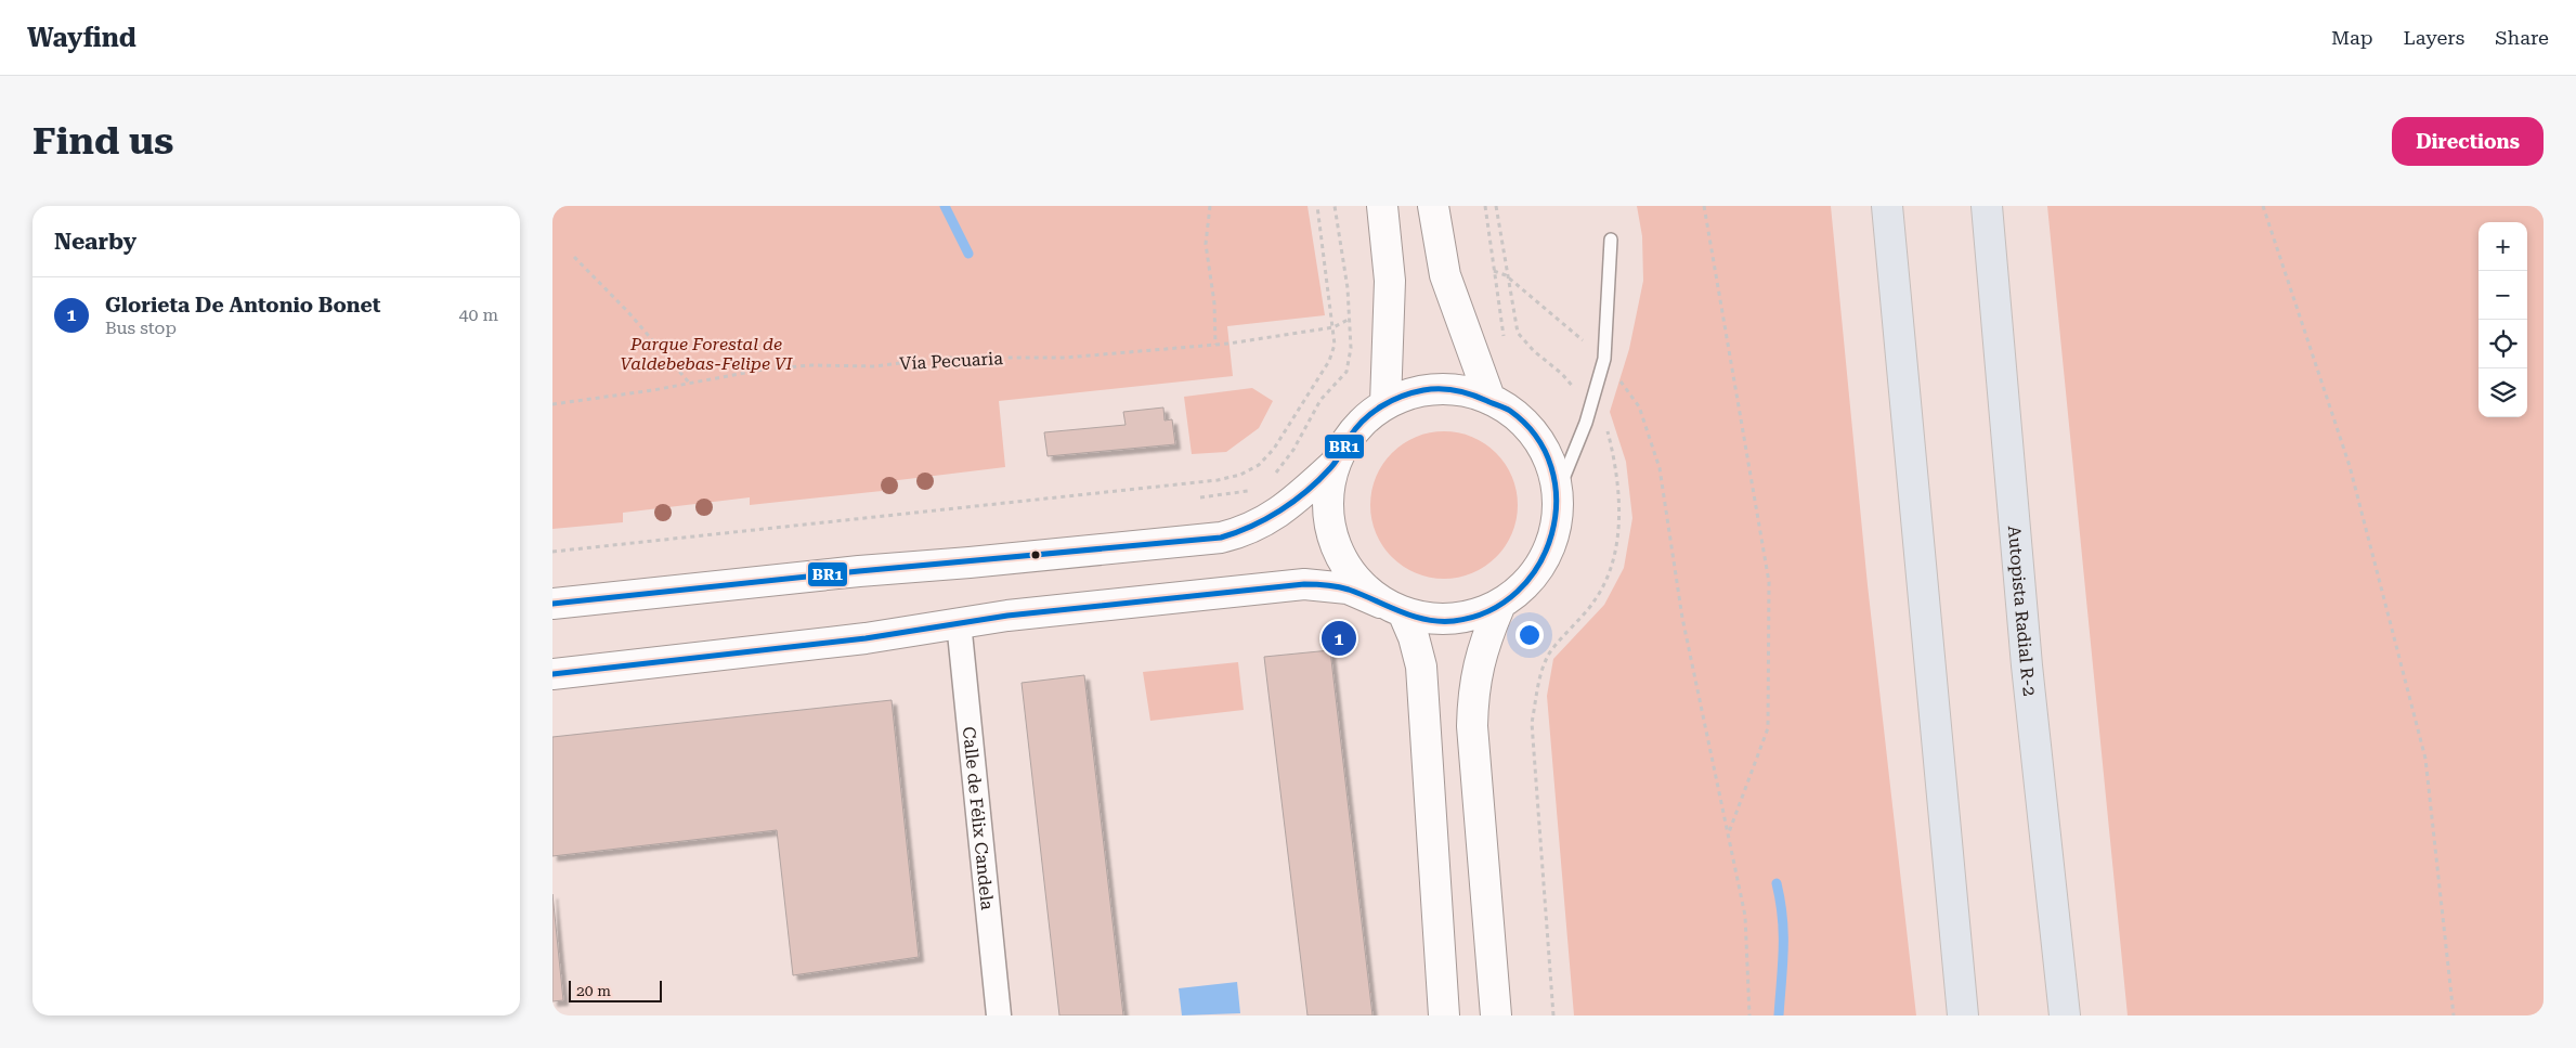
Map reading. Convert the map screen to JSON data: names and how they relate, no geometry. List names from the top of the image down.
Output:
{
  "streets": {
    "highway": ["Autopista Radial R-2"],
    "street": ["Calle de Félix Candela"],
    "path": ["Vía Pecuaria"]
  },
  "parks": ["Parque Forestal de Valdebebas-Felipe VI"],
  "lines": ["transit line BR1"],
  "scale_bar": "20 m",
  "page": {
    "header": "Wayfind",
    "nav": ["Map", "Layers", "Share"],
    "buttons": "Directions",
    "title": "Find us",
    "heading": "Nearby",
    "map_buttons": ["+", "−"],
    "list": [
      {
        "mark": "1",
        "name": "Glorieta De Antonio Bonet",
        "note": "Bus stop",
        "value": "40 m"
      }
    ],
    "pins": "1",
    "scale": "20 m"
  }
}
